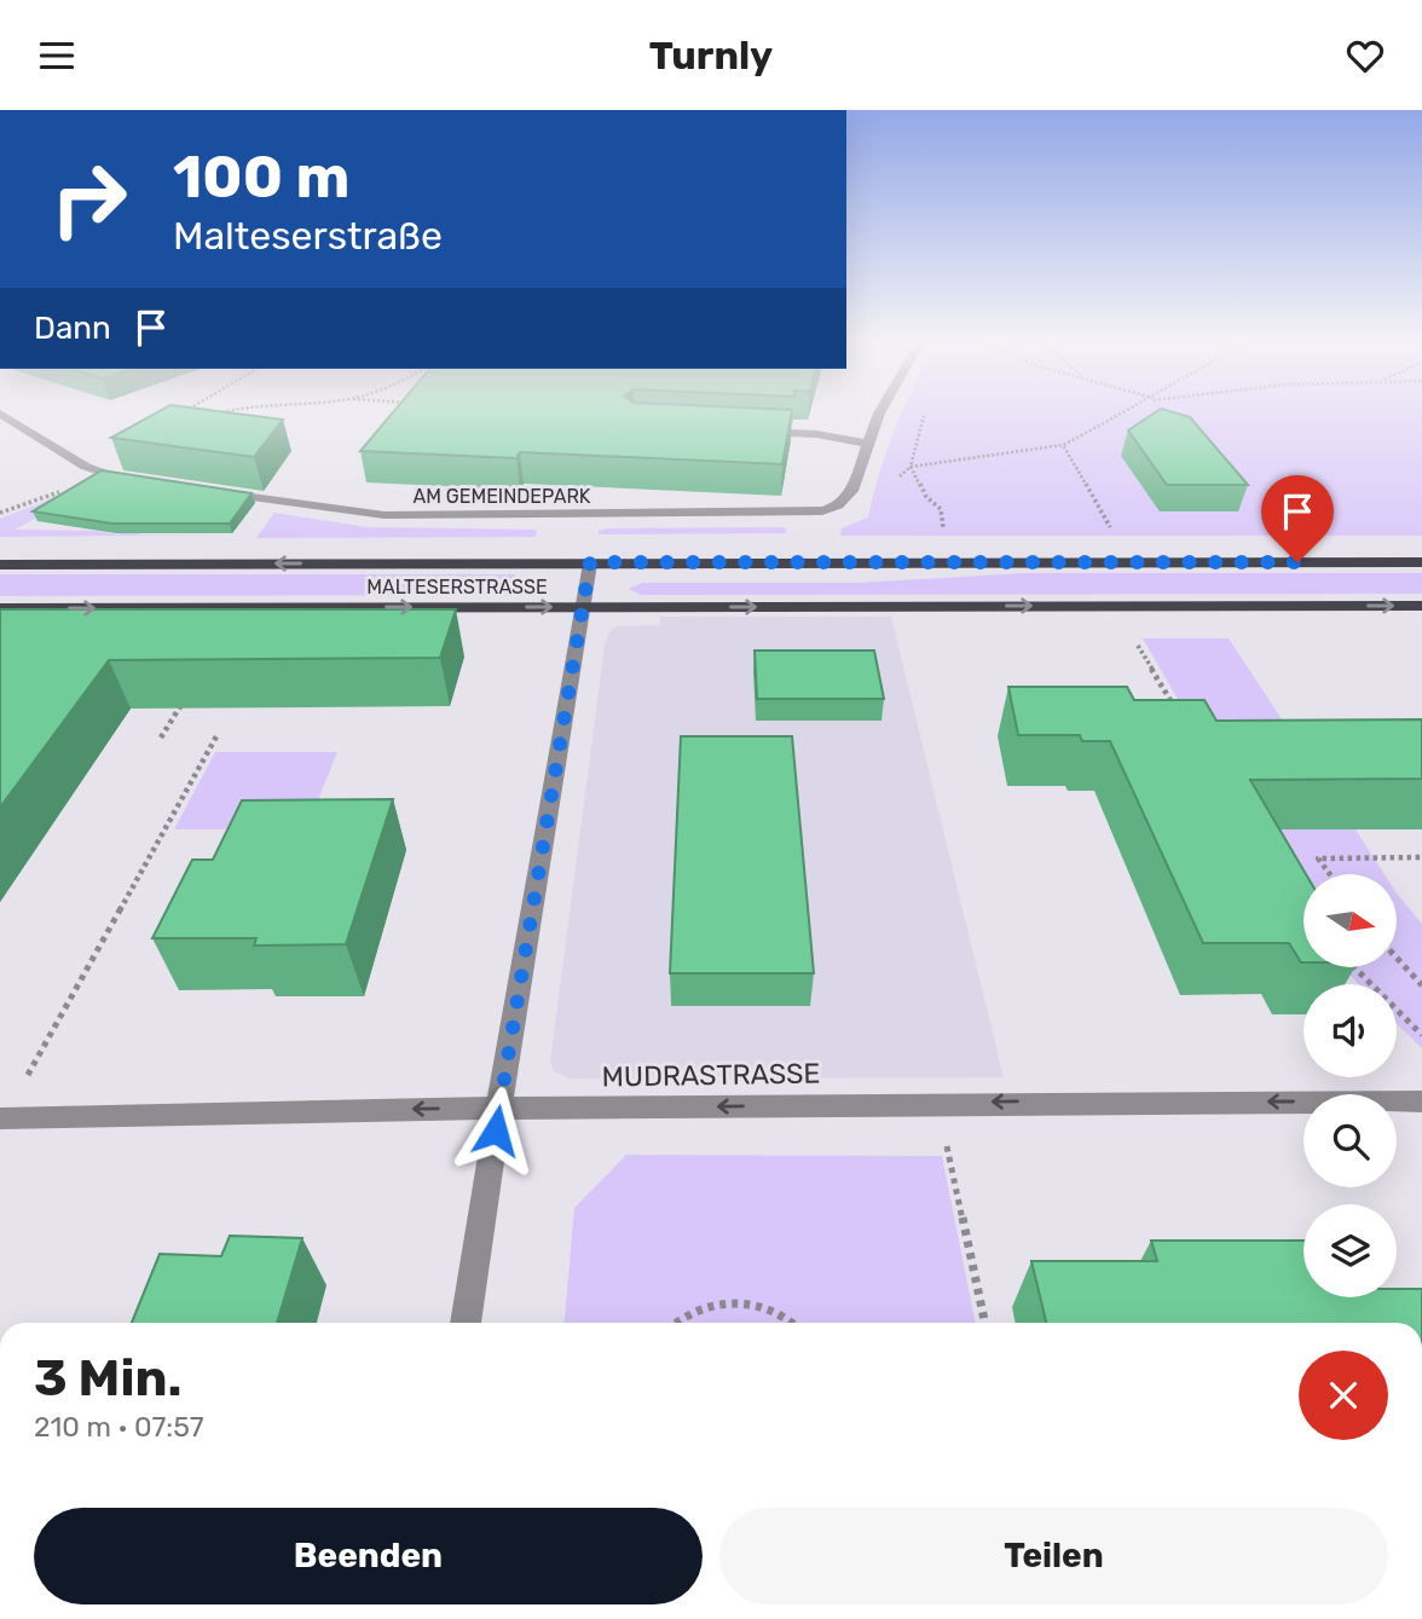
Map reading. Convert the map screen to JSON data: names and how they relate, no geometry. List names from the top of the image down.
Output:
{
  "streets": {
    "main road": ["MALTESERSTRASSE"],
    "street": ["AM GEMEINDEPARK", "MUDRASTRASSE"]
  },
  "one_way": ["MUDRASTRASSE"],
  "north": "right",
  "page": {
    "header": "Turnly",
    "turn": ["100 m", "Malteserstraße"],
    "then": "Dann",
    "heading": ["3 Min.", "210 m · 07:57"],
    "buttons": ["Beenden", "Teilen"]
  }
}
